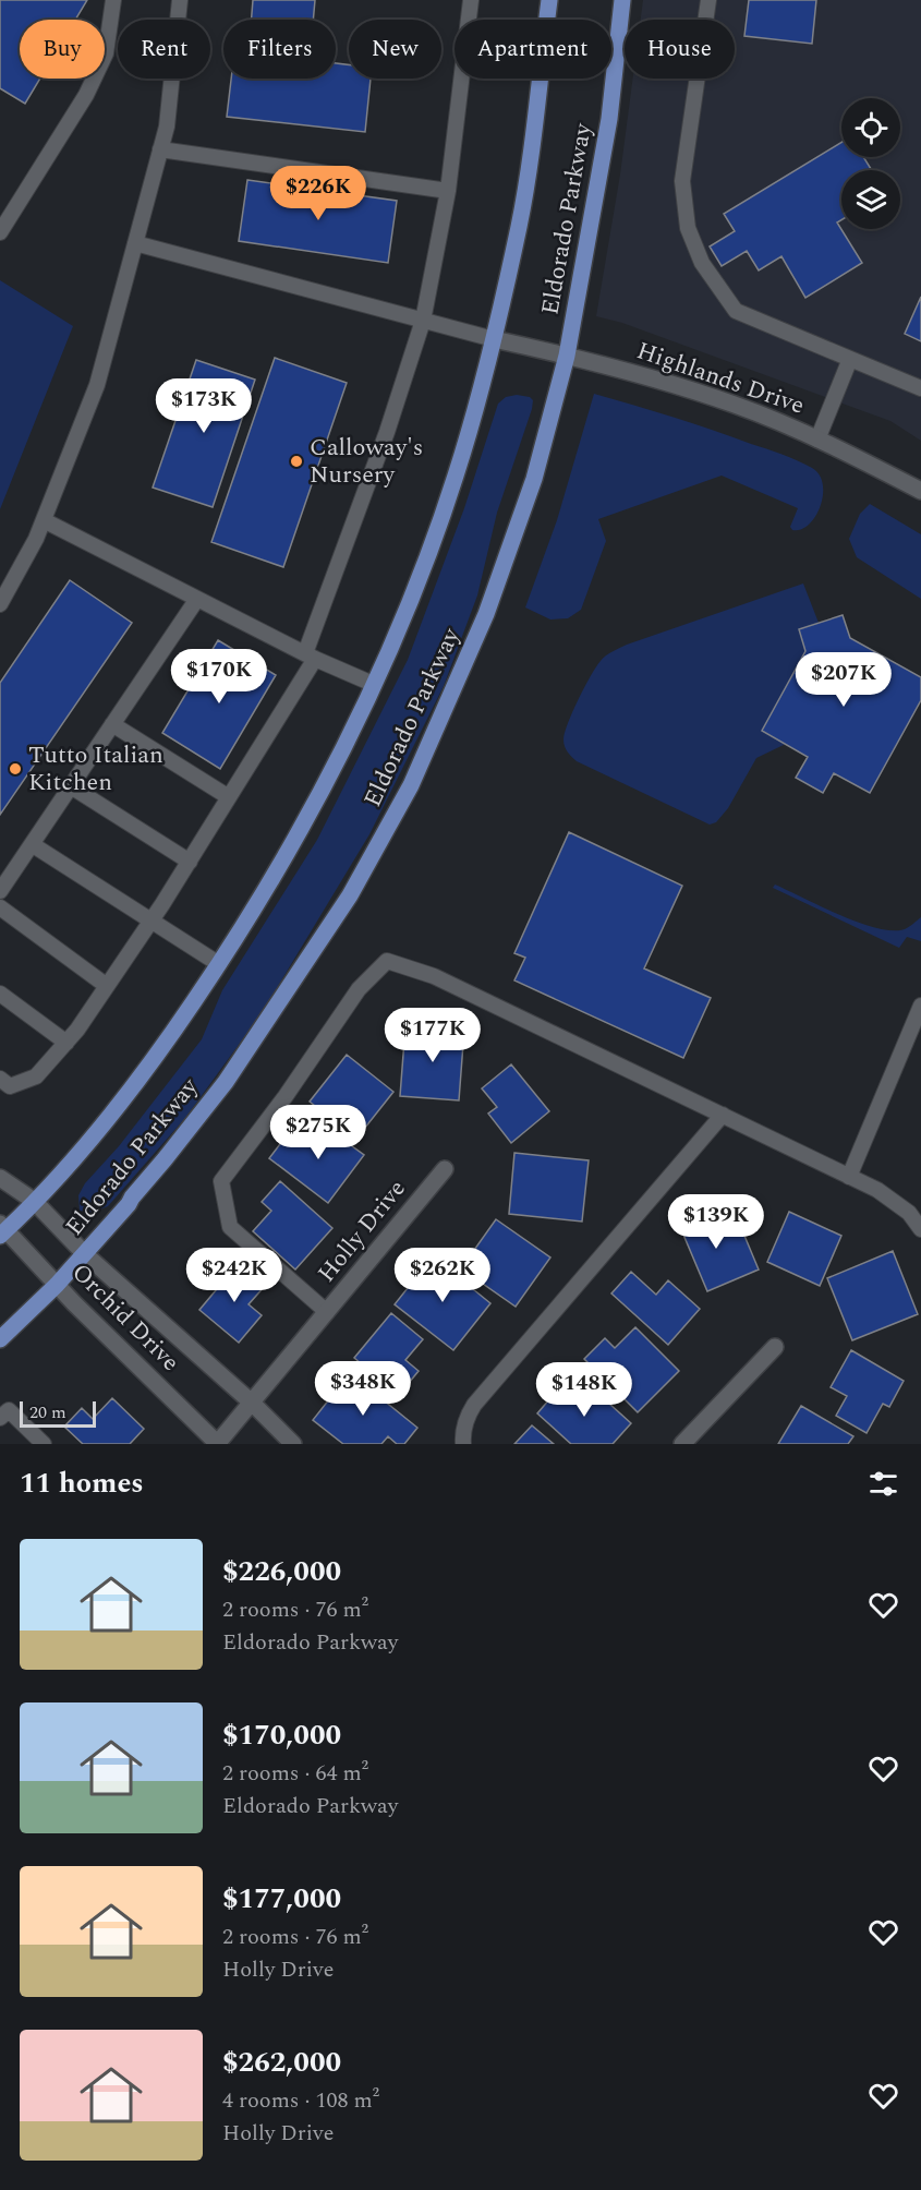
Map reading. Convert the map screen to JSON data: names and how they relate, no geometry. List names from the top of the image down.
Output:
{
  "streets": {
    "main road": ["Eldorado Parkway"],
    "street": ["Highlands Drive", "Holly Drive", "Orchid Drive"]
  },
  "crossings": [
    ["Eldorado Parkway", "Highlands Drive"],
    ["Eldorado Parkway", "Orchid Drive"],
    ["Holly Drive", "Orchid Drive"]
  ],
  "places": ["Calloway's Nursery", "Tutto Italian Kitchen"],
  "scale_bar": "20 m",
  "page": {
    "chip": [
      "Buy",
      "Rent",
      "Filters",
      "New",
      "Apartment",
      "House"
    ],
    "price": [
      "$226K",
      "$173K",
      "$170K",
      "$207K",
      "$177K",
      "$275K",
      "$139K",
      "$242K",
      "$262K",
      "$348K",
      "$148K"
    ],
    "scale": "20 m",
    "heading": "11 homes",
    "list": [
      {
        "name": "$226,000",
        "note": "2 rooms · 76 m² · Eldorado Parkway"
      },
      {
        "name": "$170,000",
        "note": "2 rooms · 64 m² · Eldorado Parkway"
      },
      {
        "name": "$177,000",
        "note": "2 rooms · 76 m² · Holly Drive"
      },
      {
        "name": "$262,000",
        "note": "4 rooms · 108 m² · Holly Drive"
      }
    ]
  }
}
